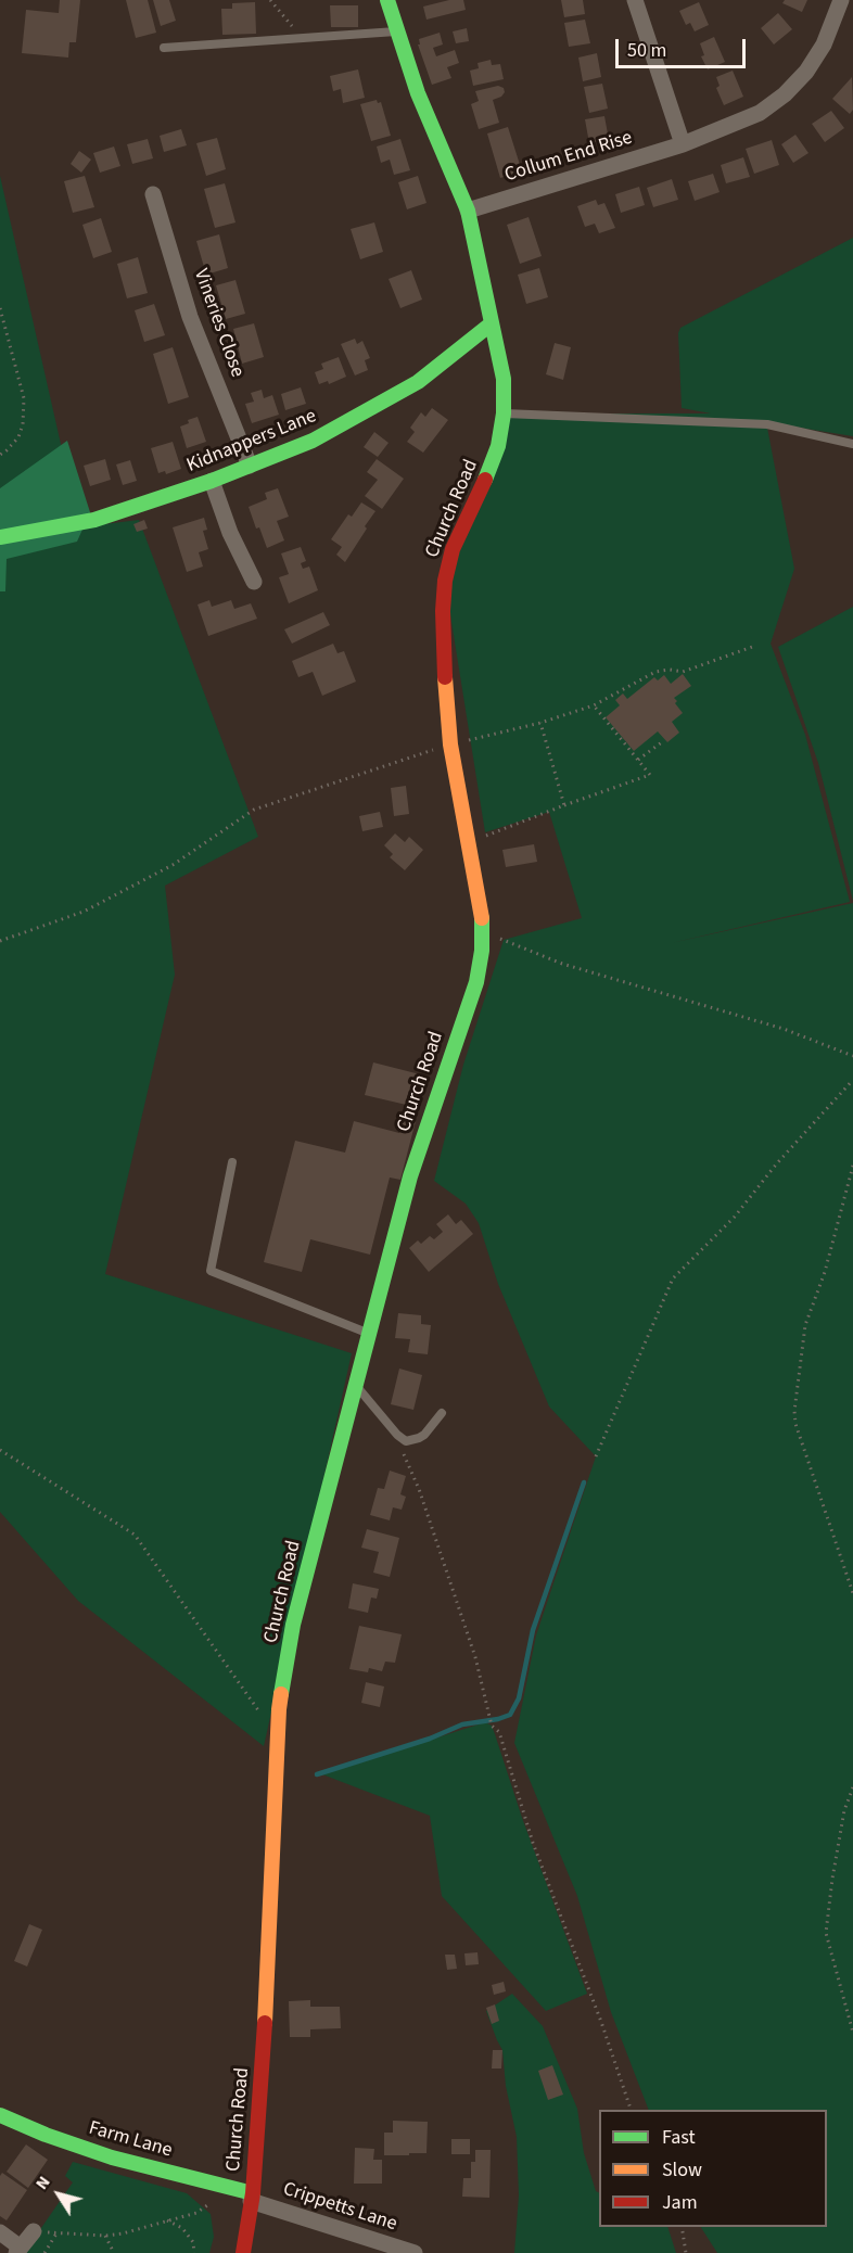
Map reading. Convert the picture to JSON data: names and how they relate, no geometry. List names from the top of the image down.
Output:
{
  "streets": {
    "street": [
      "Collum End Rise",
      "Vineries Close",
      "Kidnappers Lane",
      "Church Road",
      "Farm Lane",
      "Crippetts Lane"
    ]
  },
  "crossings": [
    ["Collum End Rise", "Church Road"],
    ["Vineries Close", "Kidnappers Lane"],
    ["Kidnappers Lane", "Church Road"],
    ["Church Road", "Farm Lane"],
    ["Church Road", "Crippetts Lane"],
    ["Farm Lane", "Crippetts Lane"]
  ],
  "legend": ["Fast", "Slow", "Jam"],
  "scale_bar": "50 m",
  "north": "top left"
}
